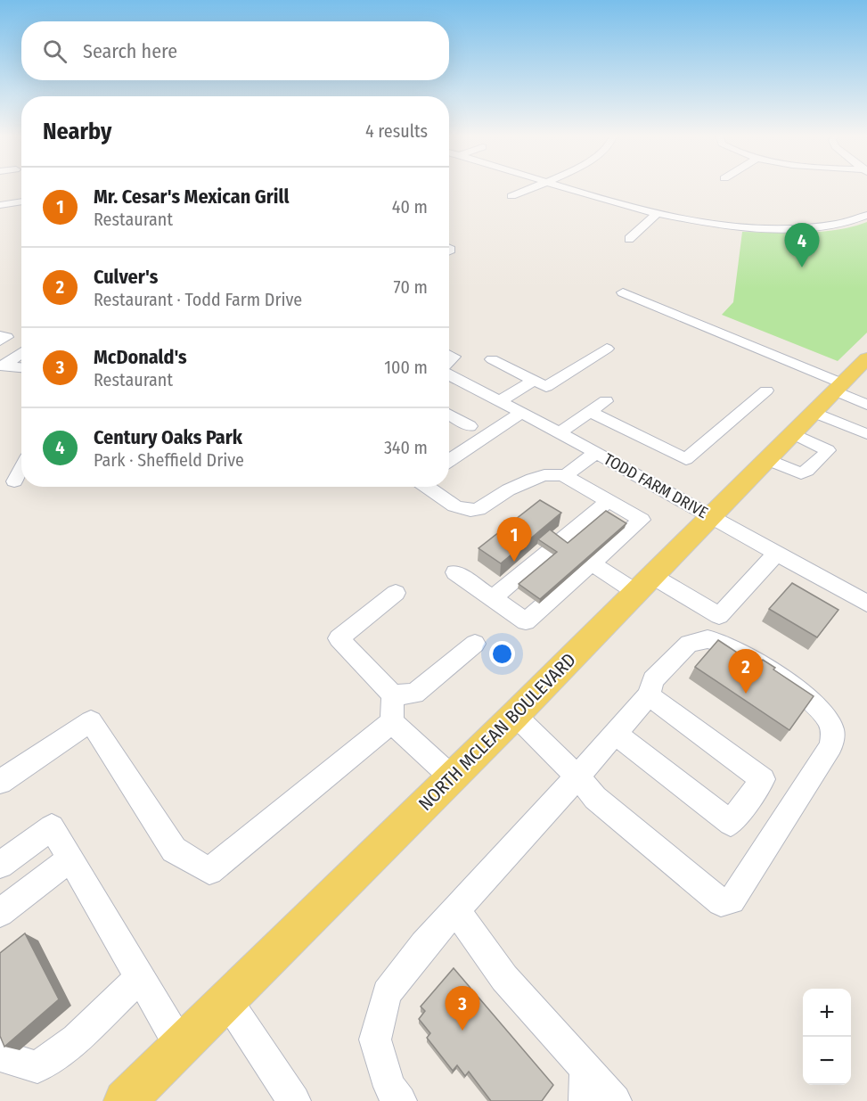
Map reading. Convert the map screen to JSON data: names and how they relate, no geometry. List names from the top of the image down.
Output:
{
  "streets": {
    "main road": ["NORTH MCLEAN BOULEVARD"],
    "street": ["TODD FARM DRIVE"]
  },
  "crossings": [
    ["TODD FARM DRIVE", "NORTH MCLEAN BOULEVARD"]
  ],
  "page": {
    "search": "Search here",
    "heading": ["Nearby", "4 results"],
    "list": [
      {
        "mark": "1",
        "name": "Mr. Cesar's Mexican Grill",
        "note": "Restaurant",
        "value": "40 m"
      },
      {
        "mark": "2",
        "name": "Culver's",
        "note": "Restaurant · Todd Farm Drive",
        "value": "70 m"
      },
      {
        "mark": "3",
        "name": "McDonald's",
        "note": "Restaurant",
        "value": "100 m"
      },
      {
        "mark": "4",
        "name": "Century Oaks Park",
        "note": "Park · Sheffield Drive",
        "value": "340 m"
      }
    ],
    "pins": [
      "4",
      "1",
      "2",
      "3"
    ],
    "map_buttons": ["+", "−"]
  }
}
